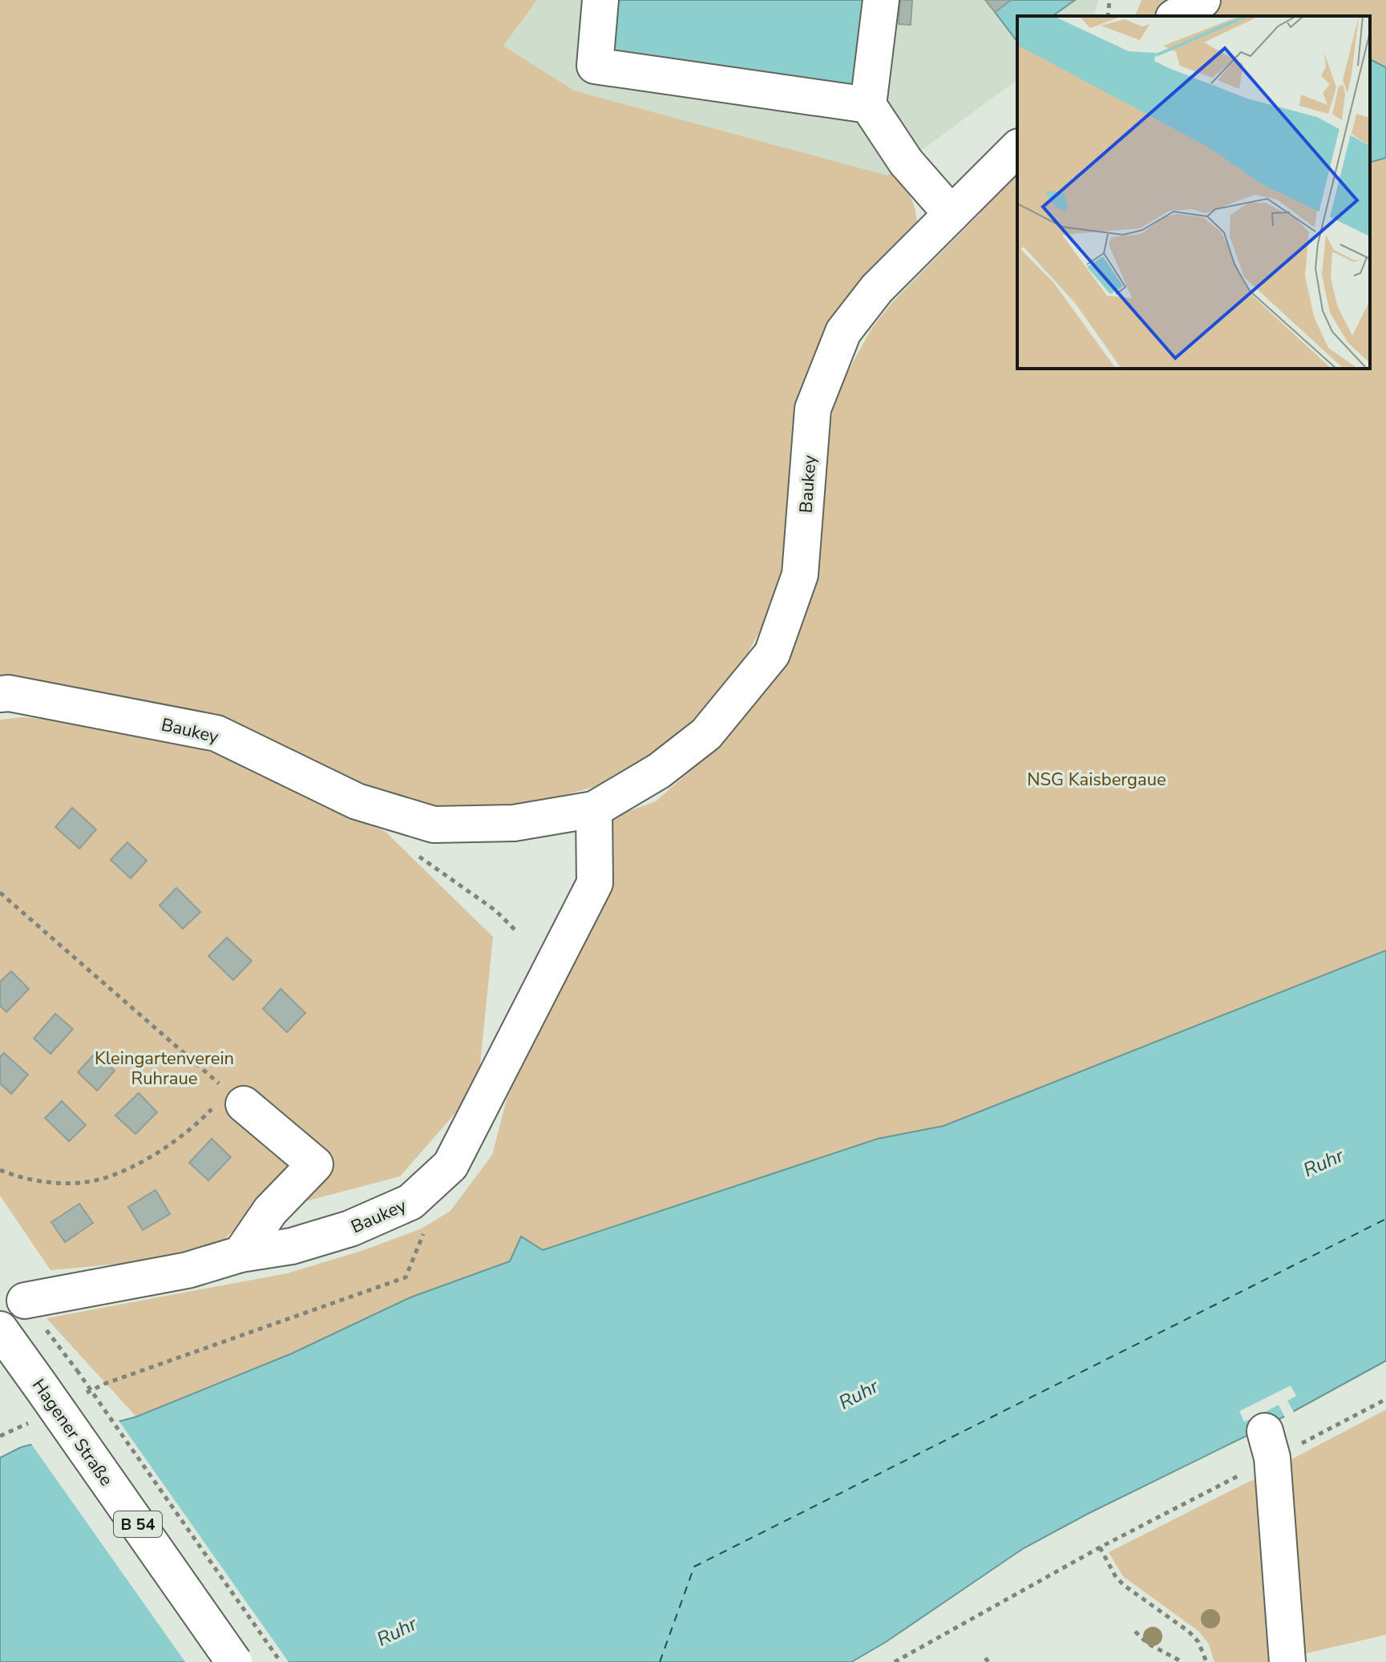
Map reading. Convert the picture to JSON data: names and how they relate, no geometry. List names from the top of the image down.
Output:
{
  "streets": {
    "street": ["Baukey", "Hagener Straße", "B 54"]
  },
  "water": ["Ruhr"],
  "parks": ["NSG Kaisbergaue", "Kleingartenverein Ruhraue"]
}
